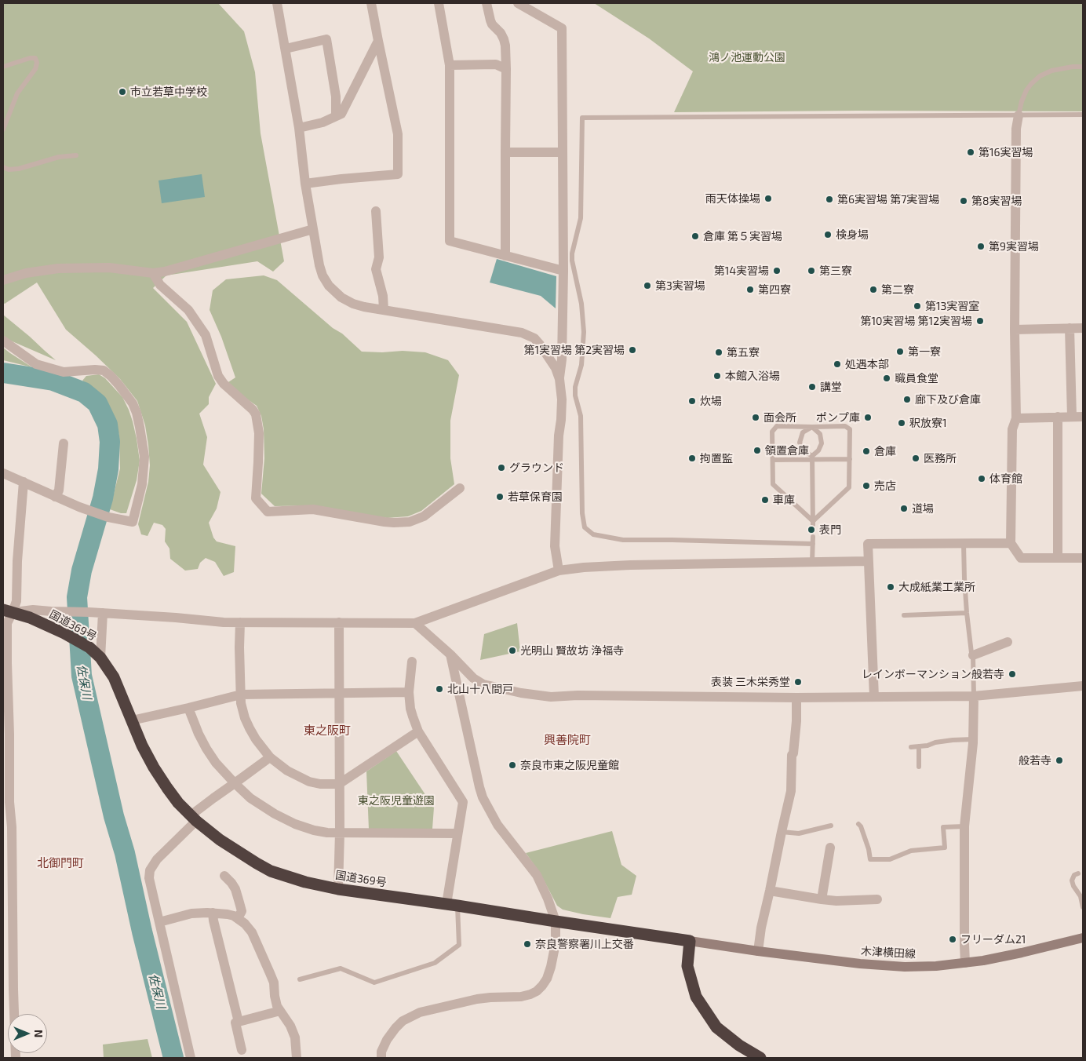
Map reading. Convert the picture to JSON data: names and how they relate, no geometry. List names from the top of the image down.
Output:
{
  "streets": {
    "highway": ["国道369号"],
    "main road": ["木津横田線"]
  },
  "crossings": [
    ["国道369号", "木津横田線"]
  ],
  "districts": ["東之阪町", "興善院町", "北御門町"],
  "water": ["佐保川"],
  "parks": ["鴻ノ池運動公園", "東之阪児童遊園"],
  "places": [
    "市立若草中学校",
    "第16実習場",
    "雨天体操場",
    "第6実習場 第7実習場",
    "第8実習場",
    "検身場",
    "倉庫 第５実習場",
    "第9実習場",
    "第14実習場",
    "第三寮",
    "第3実習場",
    "第四寮",
    "第二寮",
    "第13実習室",
    "第10実習場 第12実習場",
    "第1実習場 第2実習場",
    "第一寮",
    "第五寮",
    "処遇本部",
    "本館入浴場",
    "職員食堂",
    "講堂",
    "廊下及び倉庫",
    "炊場",
    "面会所",
    "ポンプ庫",
    "釈放寮1",
    "領置倉庫",
    "倉庫",
    "拘置監",
    "医務所",
    "グラウンド",
    "体育館",
    "売店",
    "若草保育園",
    "車庫",
    "道場",
    "表門",
    "大成紙業工業所",
    "光明山 賢故坊 浄福寺",
    "レインボーマンション般若寺",
    "表装 三木栄秀堂",
    "北山十八間戸",
    "般若寺",
    "奈良市東之阪児童館",
    "フリーダム21",
    "奈良警察署川上交番"
  ],
  "north": "right"
}
